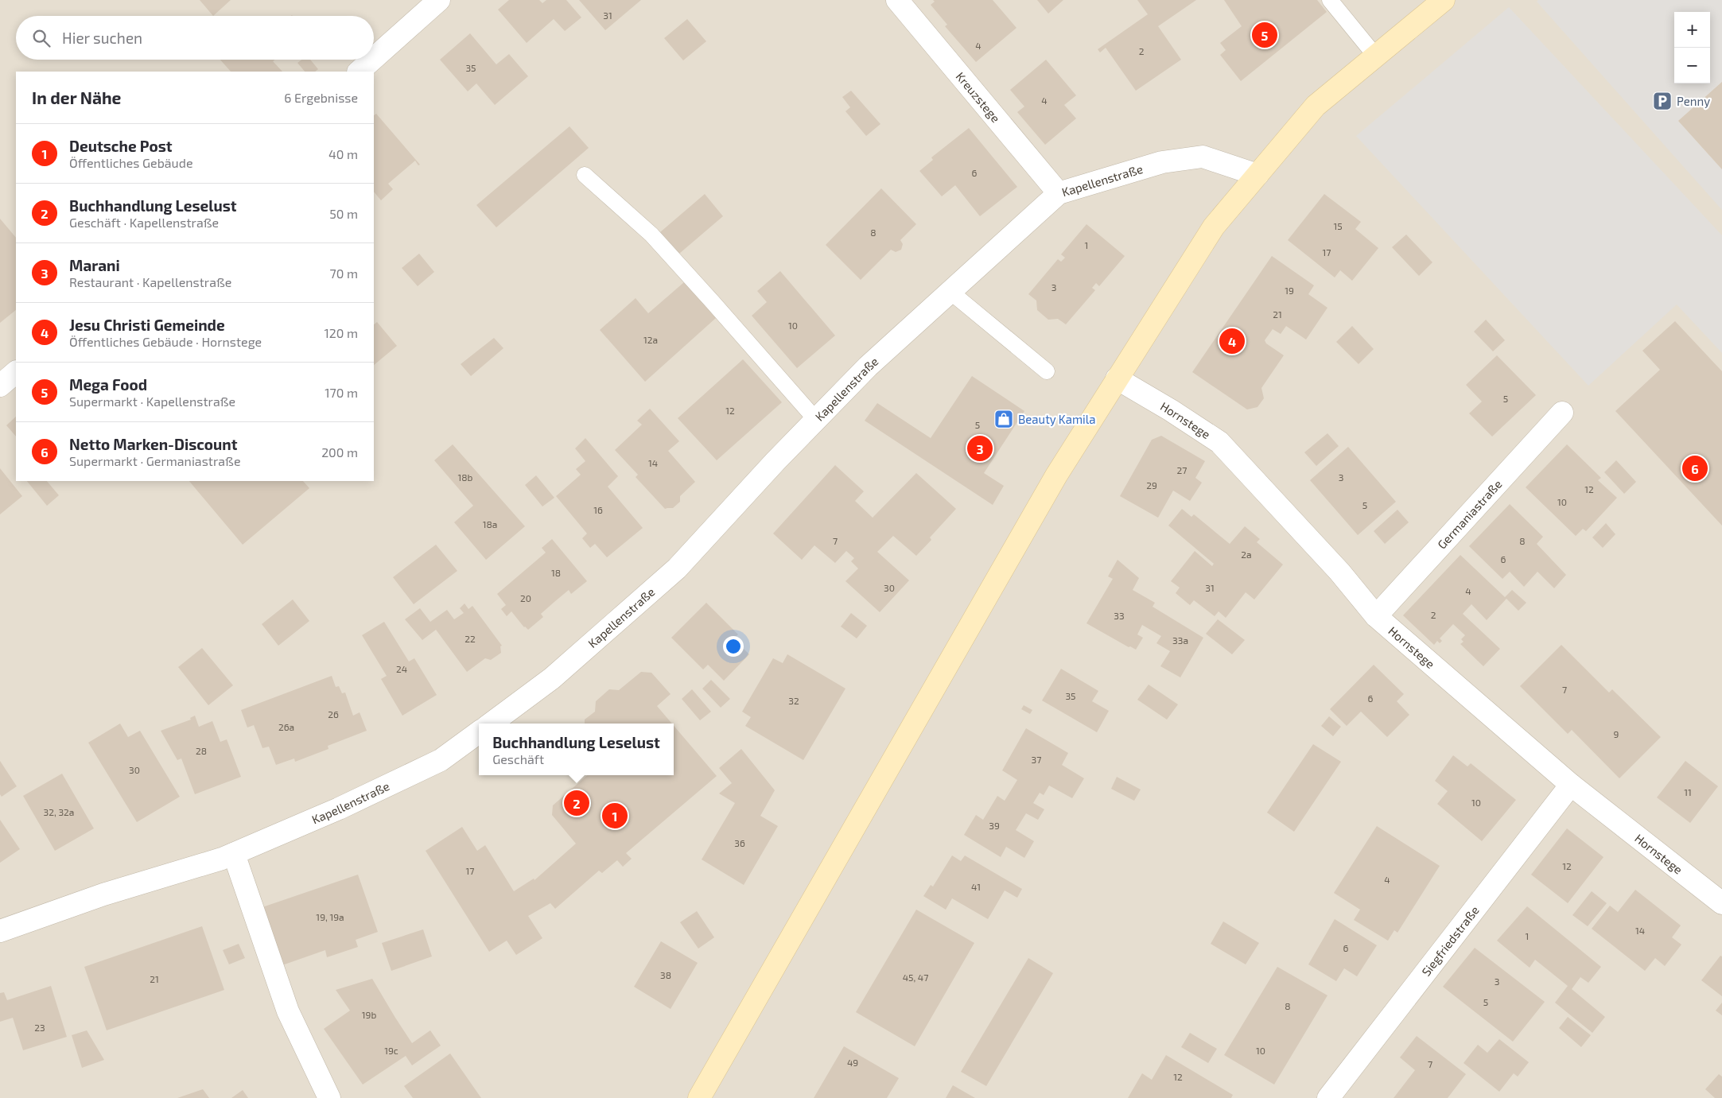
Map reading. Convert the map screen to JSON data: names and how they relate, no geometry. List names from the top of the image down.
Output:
{
  "streets": {
    "street": [
      "Kreuzstege",
      "Kapellenstraße",
      "Hornstege",
      "Germaniastraße",
      "Siegfriedstraße"
    ]
  },
  "crossings": [
    ["Kreuzstege", "Kapellenstraße"],
    ["Hornstege", "Germaniastraße"],
    ["Hornstege", "Siegfriedstraße"]
  ],
  "places": {
    "parking": ["Penny"],
    "shop": ["Beauty Kamila"]
  },
  "house_numbers": [
    "31",
    "4",
    "2",
    "35",
    "4",
    "6",
    "15",
    "8",
    "1",
    "17",
    "3",
    "19",
    "21",
    "10",
    "12a",
    "5",
    "12",
    "5",
    "14",
    "27",
    "18b",
    "3",
    "29",
    "12",
    "10",
    "5",
    "16",
    "18a",
    "7",
    "8",
    "2a",
    "6",
    "18",
    "30",
    "31",
    "4",
    "20",
    "2",
    "33",
    "22",
    "33a",
    "24",
    "7",
    "35",
    "6",
    "32",
    "26",
    "26a",
    "9",
    "28",
    "37",
    "30",
    "11",
    "10",
    "32, 32a",
    "39",
    "36",
    "12",
    "17",
    "4",
    "41",
    "19, 19a",
    "14",
    "1",
    "6",
    "38",
    "45, 47",
    "21",
    "3",
    "5",
    "8",
    "19b",
    "23",
    "19c",
    "10",
    "49",
    "7",
    "12"
  ],
  "page": {
    "map_buttons": ["+", "−"],
    "search": "Hier suchen",
    "pins": [
      "5",
      "4",
      "3",
      "6",
      "2",
      "1"
    ],
    "heading": ["In der Nähe", "6 Ergebnisse"],
    "list": [
      {
        "mark": "1",
        "name": "Deutsche Post",
        "note": "Öffentliches Gebäude",
        "value": "40 m"
      },
      {
        "mark": "2",
        "name": "Buchhandlung Leselust",
        "note": "Geschäft · Kapellenstraße",
        "value": "50 m"
      },
      {
        "mark": "3",
        "name": "Marani",
        "note": "Restaurant · Kapellenstraße",
        "value": "70 m"
      },
      {
        "mark": "4",
        "name": "Jesu Christi Gemeinde",
        "note": "Öffentliches Gebäude · Hornstege",
        "value": "120 m"
      },
      {
        "mark": "5",
        "name": "Mega Food",
        "note": "Supermarkt · Kapellenstraße",
        "value": "170 m"
      },
      {
        "mark": "6",
        "name": "Netto Marken-Discount",
        "note": "Supermarkt · Germaniastraße",
        "value": "200 m"
      }
    ],
    "popup": ["Buchhandlung Leselust", "Geschäft"]
  }
}
